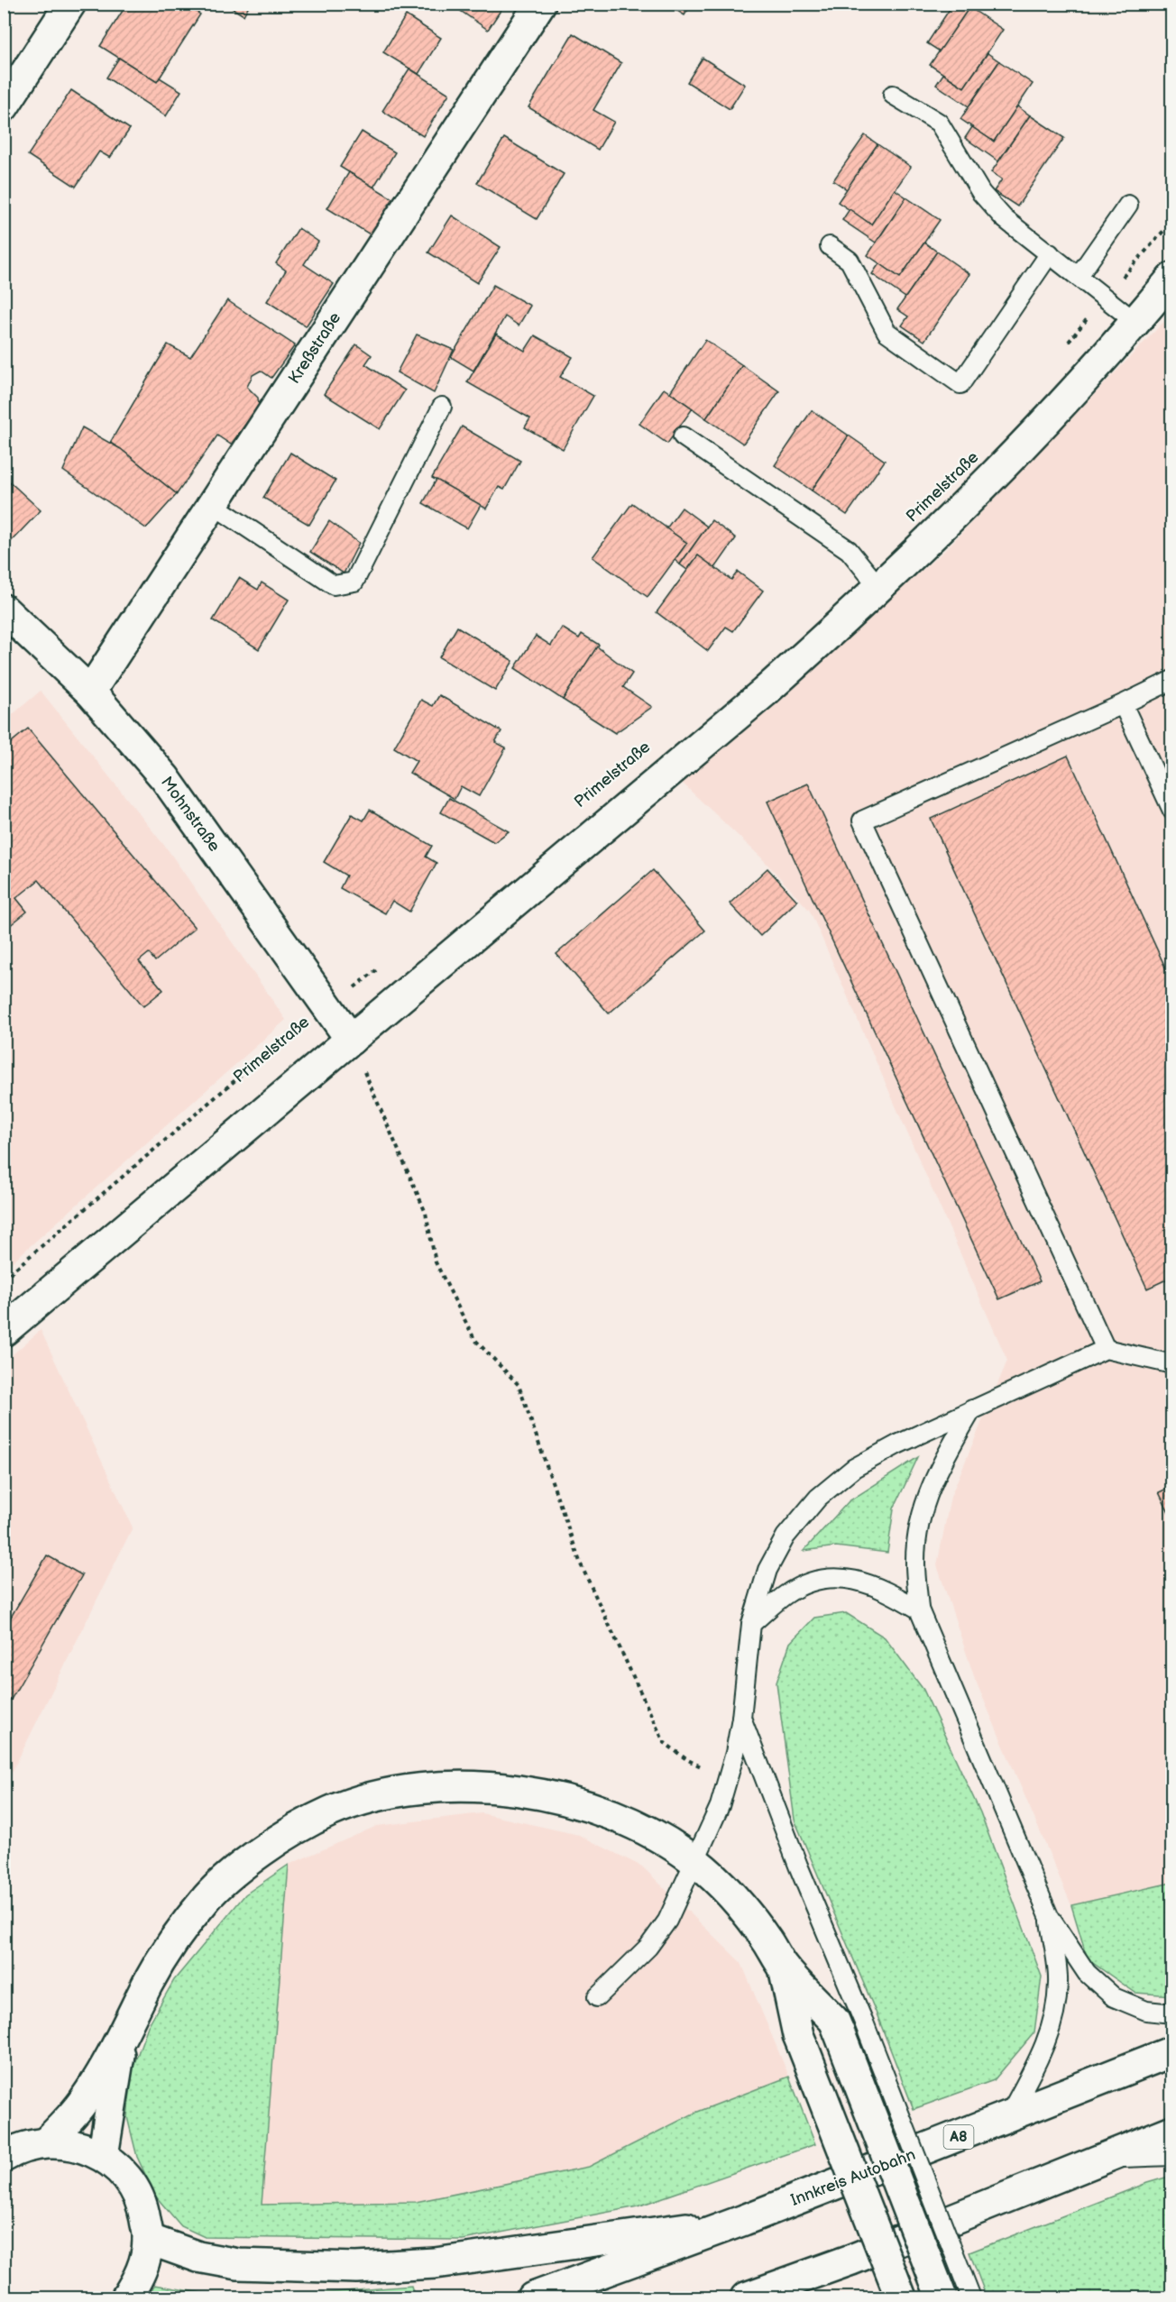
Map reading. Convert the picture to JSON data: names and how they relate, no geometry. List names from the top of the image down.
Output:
{
  "streets": {
    "main road": [
      "Kreßstraße",
      "Primelstraße",
      "Mohnstraße",
      "A8",
      "Innkreis Autobahn"
    ]
  },
  "crossings": [
    ["Kreßstraße", "Mohnstraße"],
    ["Primelstraße", "Mohnstraße"]
  ]
}
